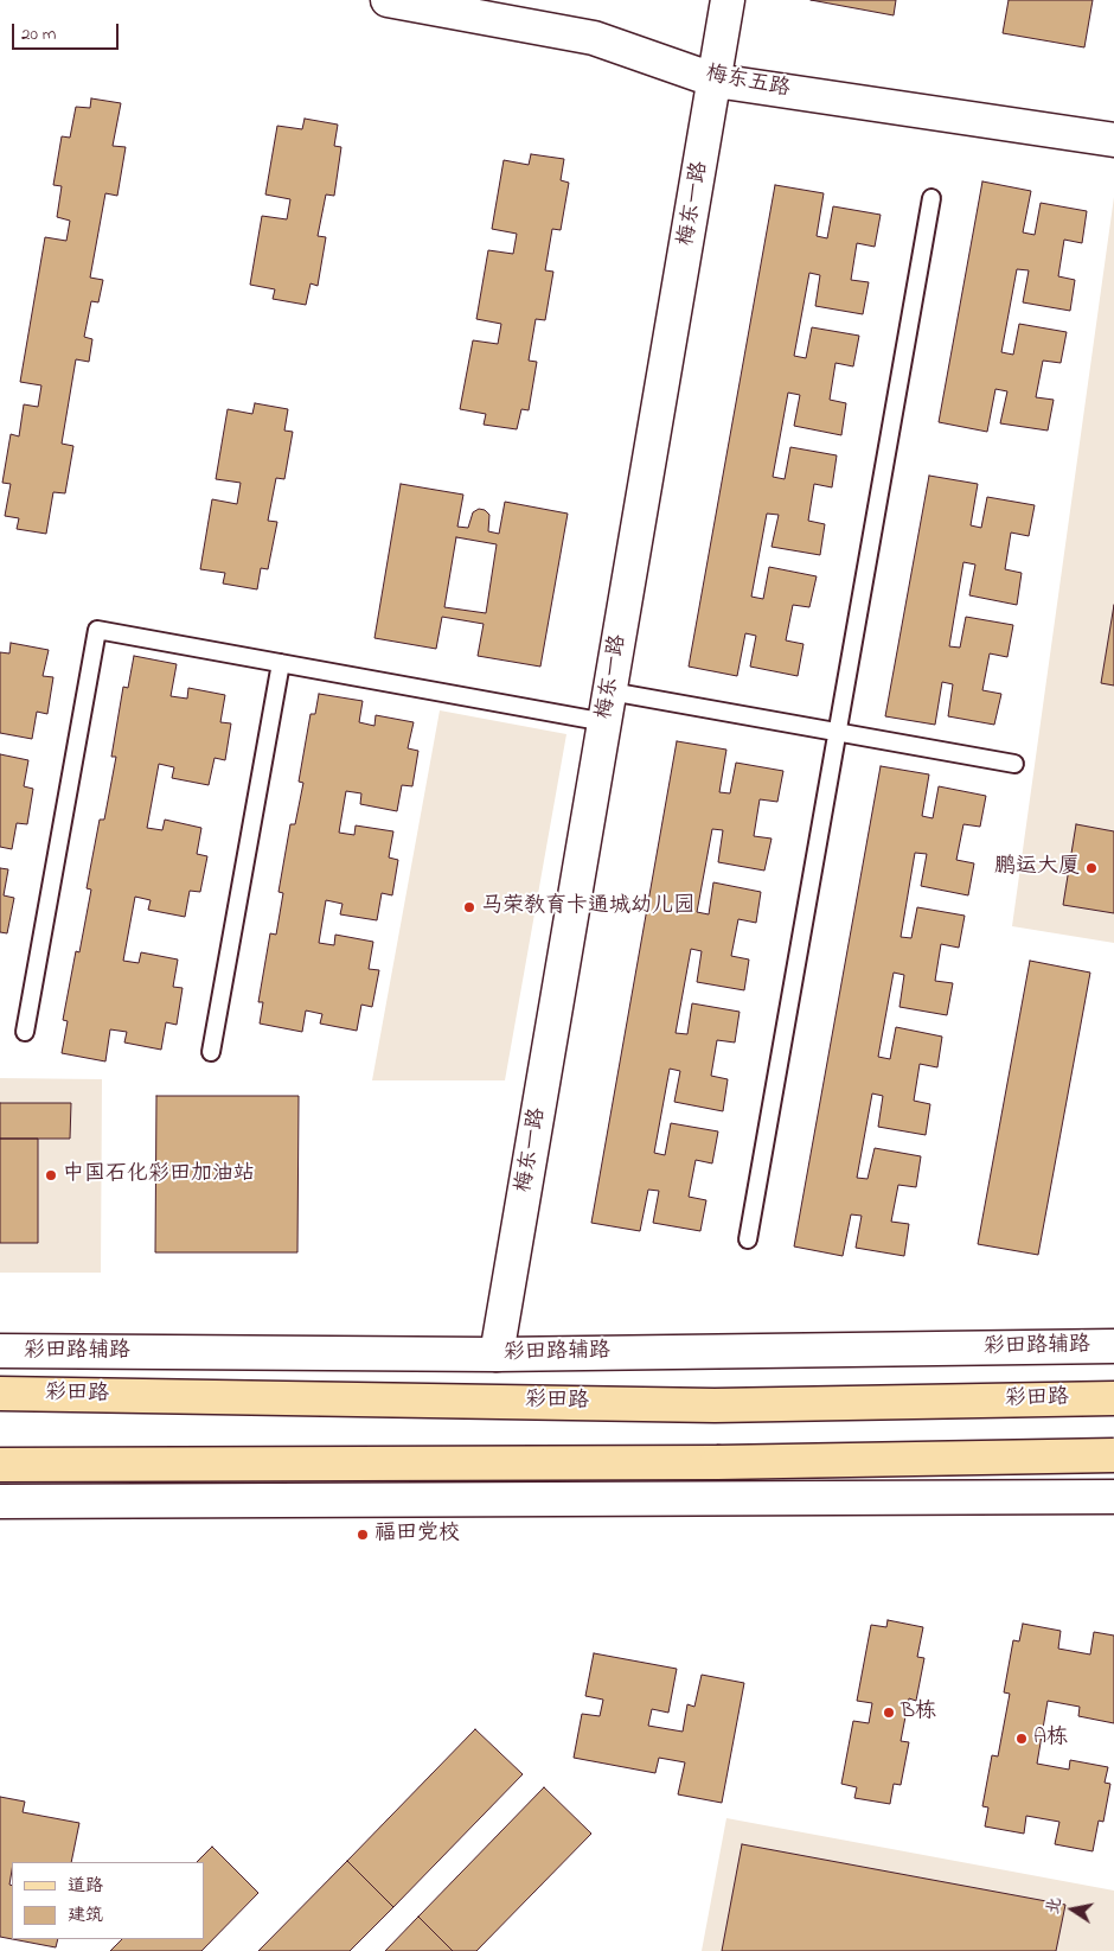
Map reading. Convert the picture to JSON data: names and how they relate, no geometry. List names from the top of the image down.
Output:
{
  "streets": {
    "main road": [
      "梅东五路",
      "梅东一路",
      "彩田路辅路",
      "彩田路"
    ]
  },
  "crossings": [
    ["梅东五路", "梅东一路"],
    ["梅东一路", "彩田路辅路"]
  ],
  "places": [
    "鹏运大厦",
    "马荣教育卡通城幼儿园",
    "中国石化彩田加油站",
    "福田党校",
    "B栋",
    "A栋"
  ],
  "legend": ["道路", "建筑"],
  "scale_bar": "20 m",
  "north": "left"
}
